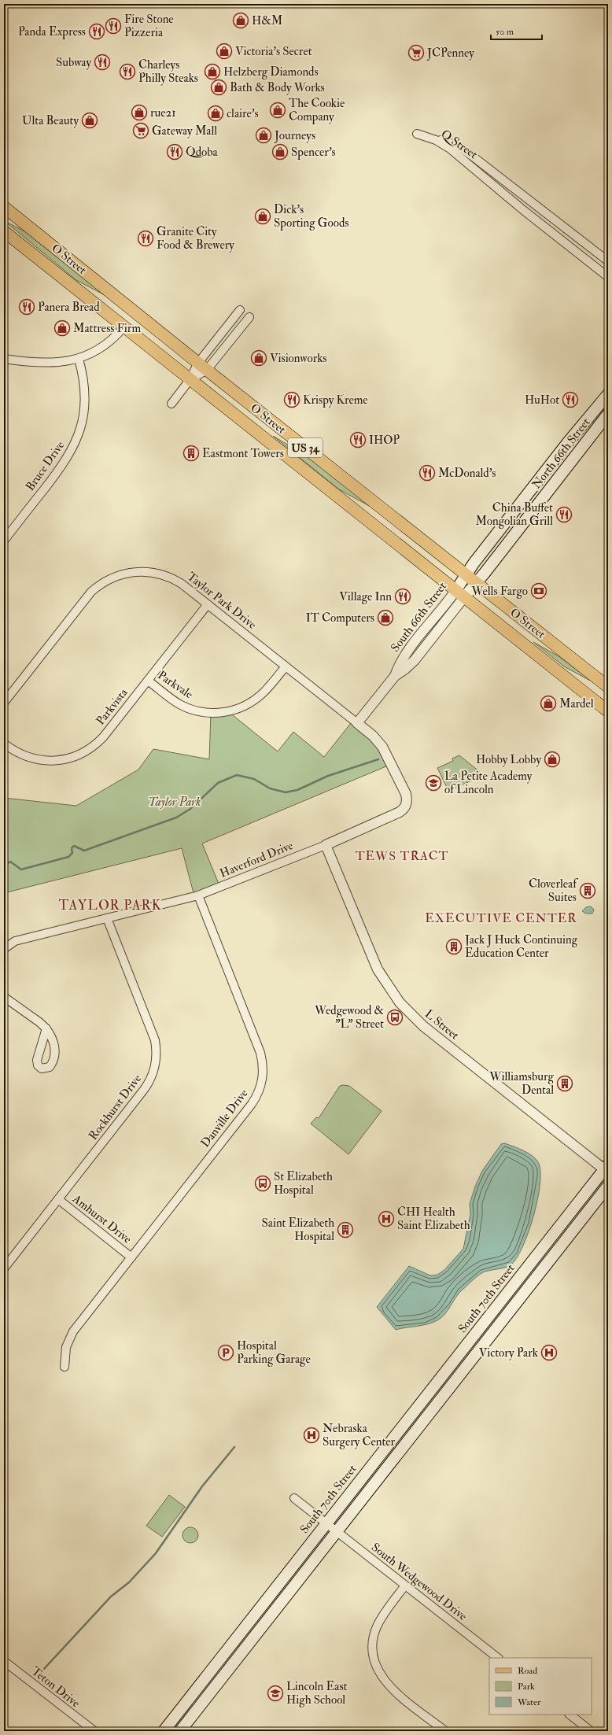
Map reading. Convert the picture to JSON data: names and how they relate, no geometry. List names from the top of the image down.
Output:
{
  "streets": {
    "main road": [
      "O Street",
      "US 34",
      "North 66th Street",
      "South 66th Street",
      "South 70th Street"
    ],
    "street": [
      "Q Street",
      "Bruce Drive",
      "Taylor Park Drive",
      "Parkvale",
      "Parkvista",
      "Haverford Drive",
      "L Street",
      "Rockhurst Drive",
      "Danville Drive",
      "Amhurst Drive",
      "South Wedgewood Drive",
      "Teton Drive"
    ]
  },
  "crossings": [
    ["O Street", "North 66th Street"],
    ["O Street", "South 66th Street"],
    ["North 66th Street", "South 66th Street"],
    ["Taylor Park Drive", "South 66th Street"],
    ["Taylor Park Drive", "Parkvale"],
    ["Taylor Park Drive", "Parkvista"],
    ["Taylor Park Drive", "Haverford Drive"],
    ["Parkvale", "Parkvista"],
    ["Haverford Drive", "L Street"],
    ["Haverford Drive", "Rockhurst Drive"],
    ["Haverford Drive", "Danville Drive"],
    ["L Street", "South 70th Street"],
    ["Rockhurst Drive", "Amhurst Drive"],
    ["Danville Drive", "Amhurst Drive"],
    ["South 70th Street", "South Wedgewood Drive"]
  ],
  "districts": ["TEWS TRACT", "TAYLOR PARK", "EXECUTIVE CENTER"],
  "parks": ["Taylor Park"],
  "places": {
    "shop": [
      "H&M",
      "Victoria's Secret",
      "Helzberg Diamonds",
      "Bath & Body Works",
      "The Cookie Company",
      "rue21",
      "claire's",
      "Ulta Beauty",
      "Journeys",
      "Spencer's",
      "Dick's Sporting Goods",
      "Mattress Firm",
      "Visionworks",
      "IT Computers",
      "Mardel",
      "Hobby Lobby"
    ],
    "restaurant": [
      "Fire Stone Pizzeria",
      "Panda Express",
      "Subway",
      "Charleys Philly Steaks",
      "Qdoba",
      "Granite City Food & Brewery",
      "Panera Bread",
      "Krispy Kreme",
      "HuHot",
      "IHOP",
      "McDonald's",
      "China Buffet Mongolian Grill",
      "Village Inn"
    ],
    "supermarket": ["JCPenney", "Gateway Mall"],
    "building": [
      "Eastmont Towers",
      "Cloverleaf Suites",
      "Jack J Huck Continuing Education Center",
      "Williamsburg Dental",
      "Saint Elizabeth Hospital"
    ],
    "bank": ["Wells Fargo"],
    "school or university": ["La Petite Academy of Lincoln", "Lincoln East High School"],
    "bus stop": ["Wedgewood & \"L\" Street", "St Elizabeth Hospital"],
    "hospital": ["CHI Health Saint Elizabeth", "Victory Park", "Nebraska Surgery Center"],
    "parking": ["Hospital Parking Garage"]
  },
  "legend": ["Road", "Park", "Water"],
  "scale_bar": "50 m"
}
